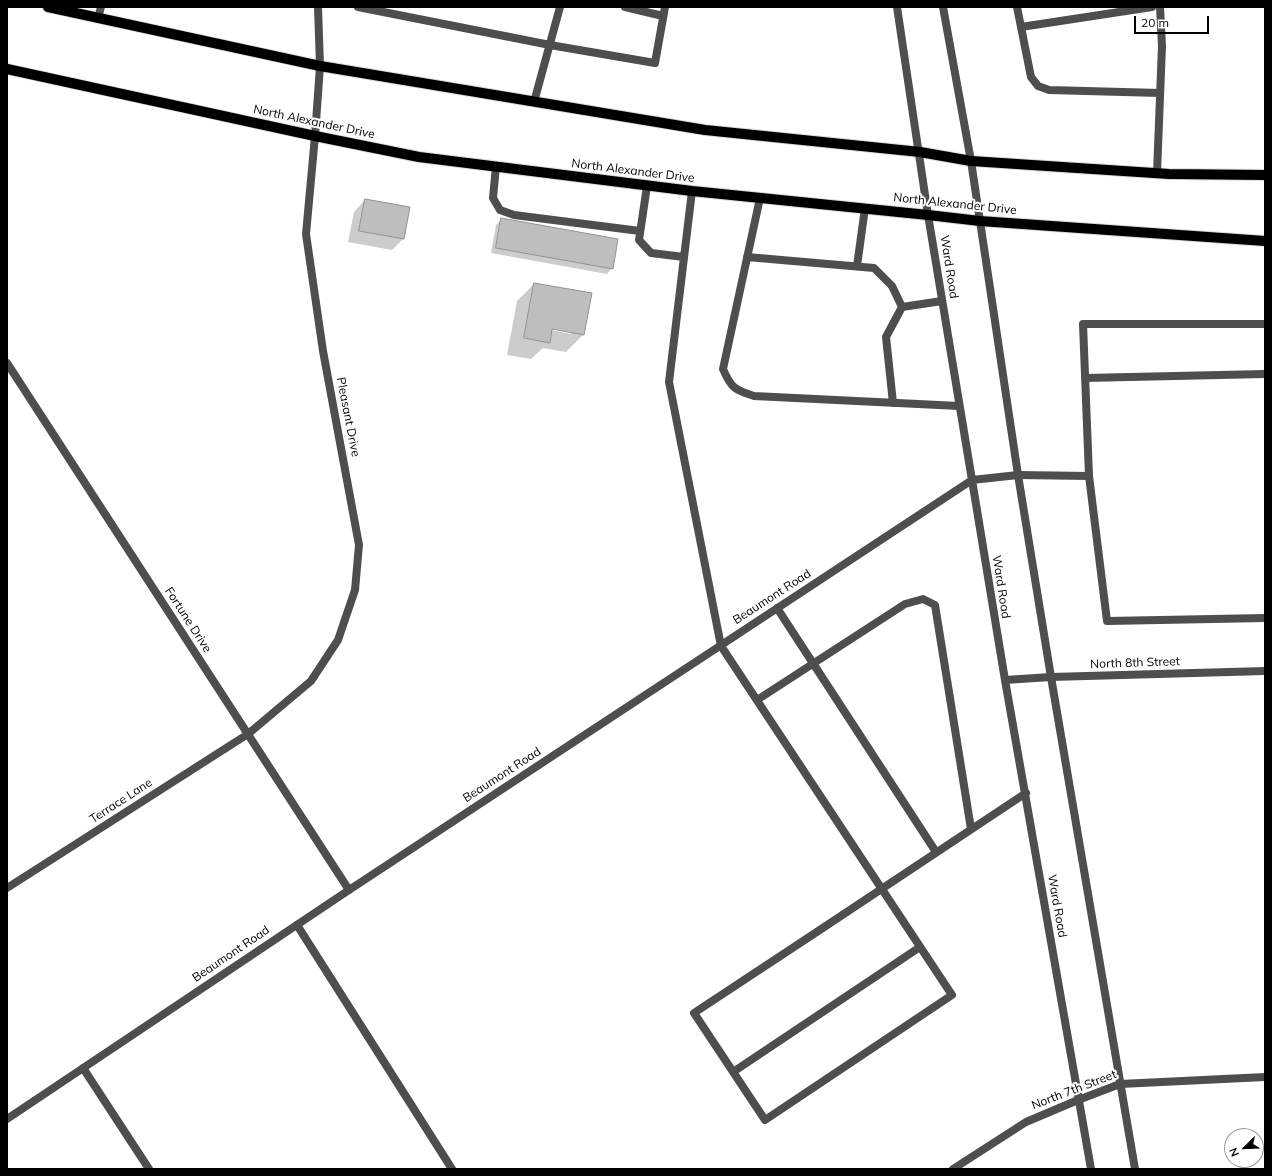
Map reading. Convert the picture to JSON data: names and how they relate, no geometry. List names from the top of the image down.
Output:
{
  "streets": {
    "main road": ["North Alexander Drive"],
    "street": [
      "Ward Road",
      "Pleasant Drive",
      "Beaumont Road",
      "Fortune Drive",
      "North 8th Street",
      "Terrace Lane",
      "North 7th Street"
    ]
  },
  "crossings": [
    ["North Alexander Drive", "Ward Road"],
    ["North Alexander Drive", "Pleasant Drive"],
    ["Ward Road", "Beaumont Road"],
    ["Ward Road", "North 8th Street"],
    ["Ward Road", "North 7th Street"],
    ["Pleasant Drive", "Fortune Drive"],
    ["Pleasant Drive", "Terrace Lane"],
    ["Beaumont Road", "Fortune Drive"],
    ["Fortune Drive", "Terrace Lane"]
  ],
  "scale_bar": "20 m",
  "north": "bottom left"
}
